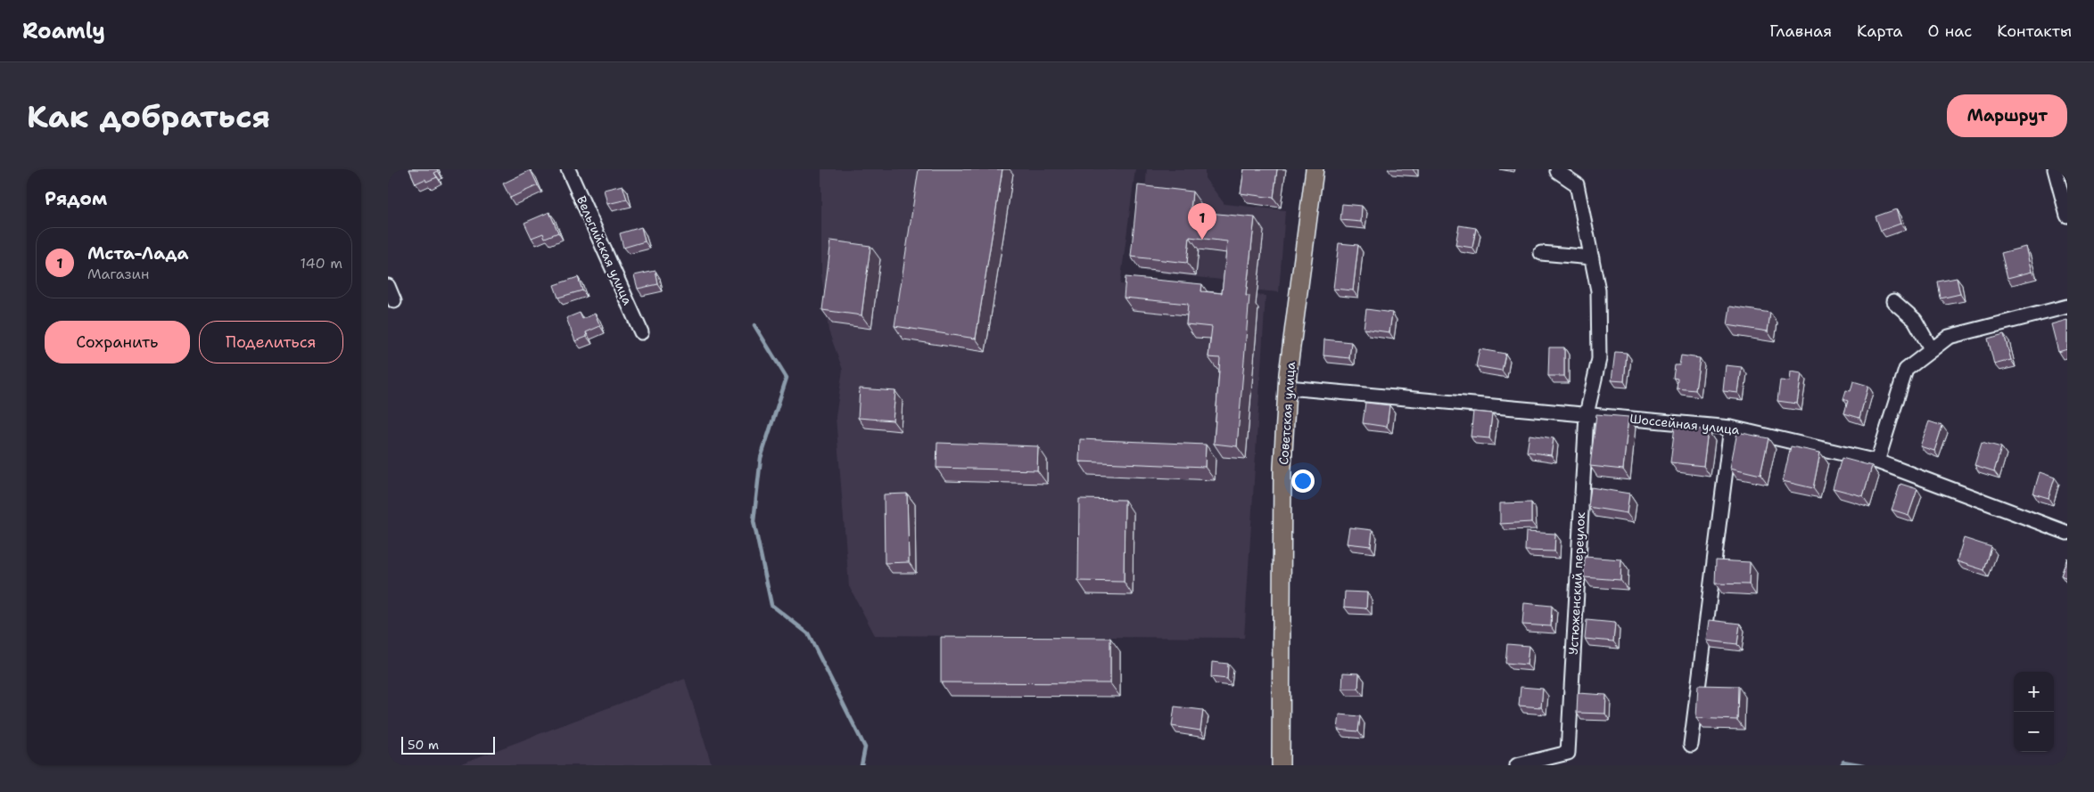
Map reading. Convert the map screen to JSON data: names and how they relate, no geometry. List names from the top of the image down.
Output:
{
  "streets": {
    "main road": ["Советская улица"],
    "street": ["Вельгийская улица", "Шоссейная улица", "Устюженский переулок"]
  },
  "crossings": [
    ["Советская улица", "Шоссейная улица"],
    ["Шоссейная улица", "Устюженский переулок"]
  ],
  "scale_bar": "50 m",
  "page": {
    "header": "Roamly",
    "nav": [
      "Главная",
      "Карта",
      "О нас",
      "Контакты"
    ],
    "buttons": [
      "Маршрут",
      ["Сохранить", "Поделиться"]
    ],
    "title": "Как добраться",
    "heading": "Рядом",
    "pins": "1",
    "list": [
      {
        "mark": "1",
        "name": "Мста-Лада",
        "note": "Магазин",
        "value": "140 m"
      }
    ],
    "map_buttons": ["+", "−"],
    "scale": "50 m"
  }
}
